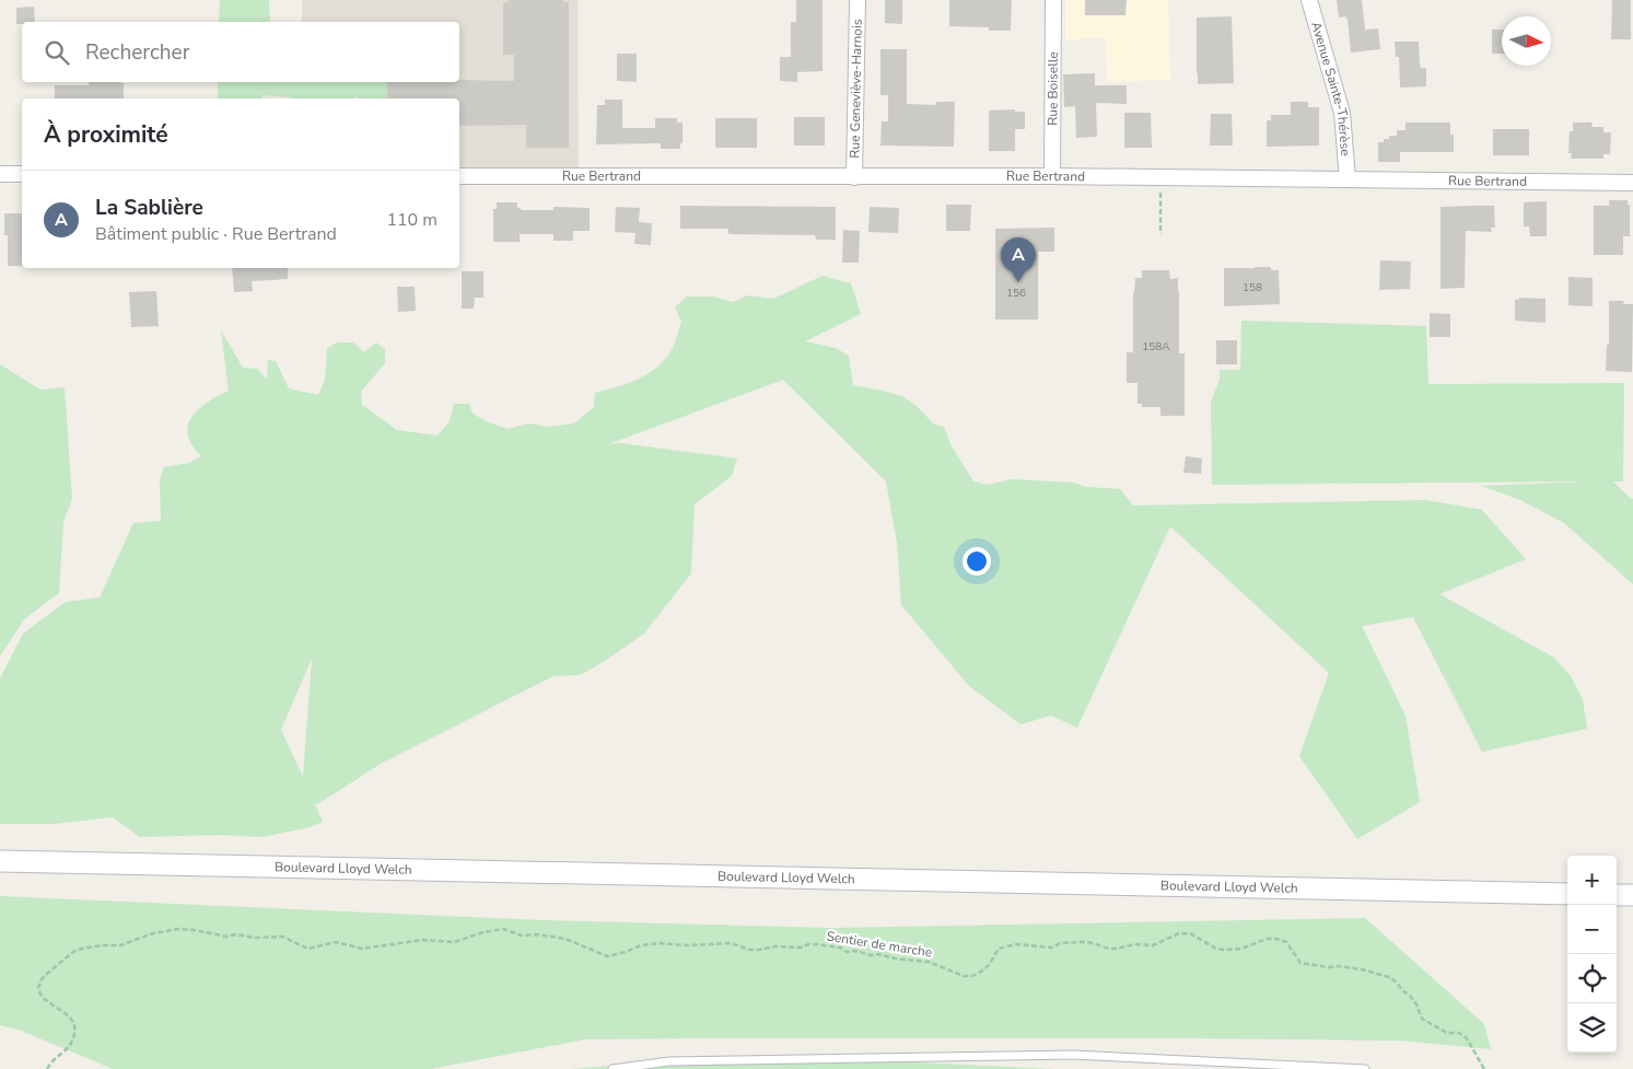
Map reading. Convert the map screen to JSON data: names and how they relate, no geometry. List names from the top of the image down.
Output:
{
  "streets": {
    "main road": ["Boulevard Lloyd Welch"],
    "street": [
      "Rue Geneviève-Harnois",
      "Rue Boiselle",
      "Avenue Sainte-Thérèse",
      "Rue Bertrand"
    ],
    "path": ["Sentier de marche"]
  },
  "crossings": [
    ["Rue Geneviève-Harnois", "Rue Bertrand"],
    ["Rue Boiselle", "Rue Bertrand"],
    ["Avenue Sainte-Thérèse", "Rue Bertrand"]
  ],
  "house_numbers": ["158", "156", "158A"],
  "north": "right",
  "page": {
    "search": "Rechercher",
    "heading": "À proximité",
    "list": [
      {
        "mark": "A",
        "name": "La Sablière",
        "note": "Bâtiment public · Rue Bertrand",
        "value": "110 m"
      }
    ],
    "pins": "A",
    "map_buttons": ["+", "−"]
  }
}
